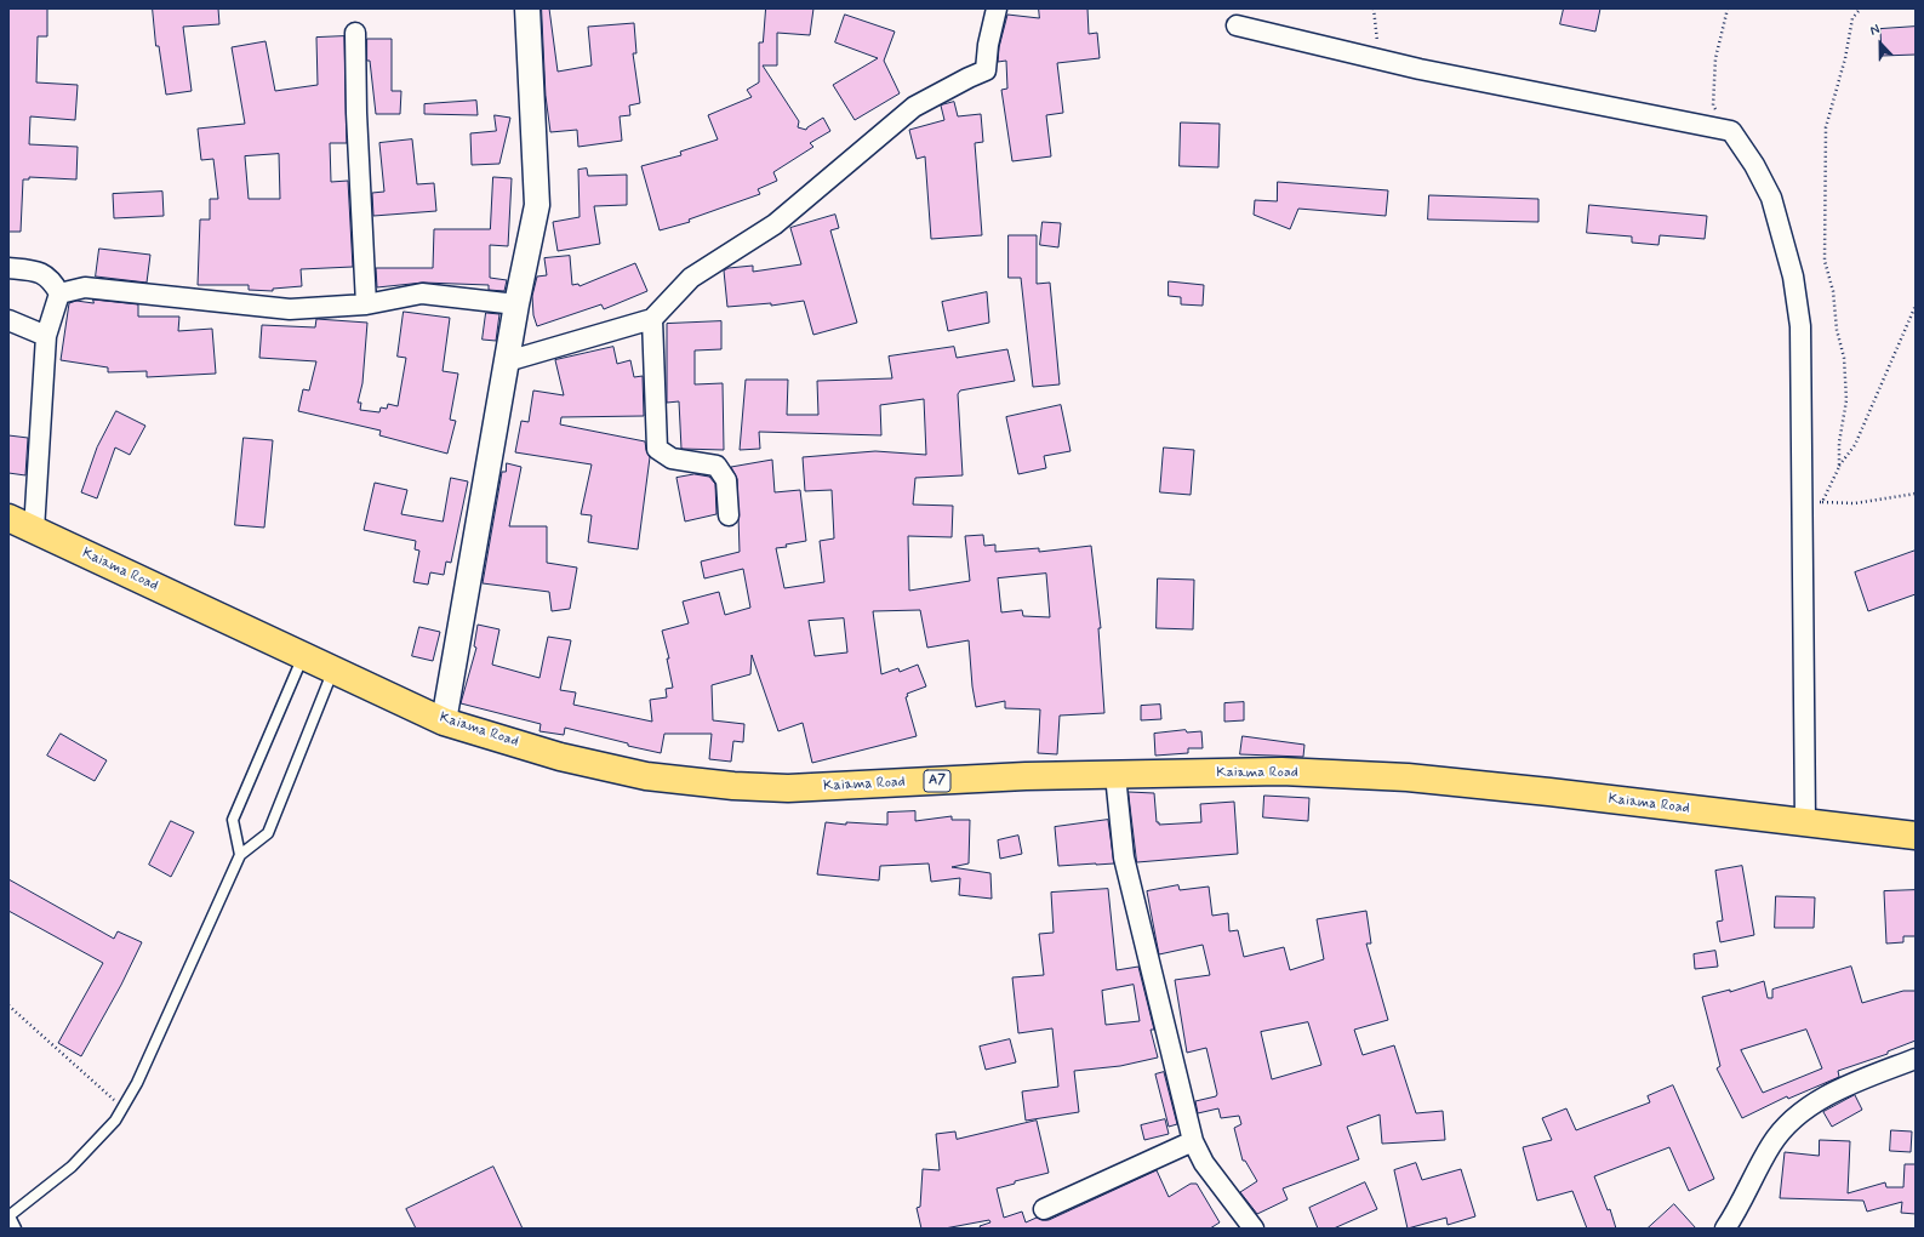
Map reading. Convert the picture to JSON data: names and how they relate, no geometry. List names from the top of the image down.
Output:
{
  "streets": {
    "highway": ["Kaiama Road", "A7"]
  },
  "north": "top"
}
